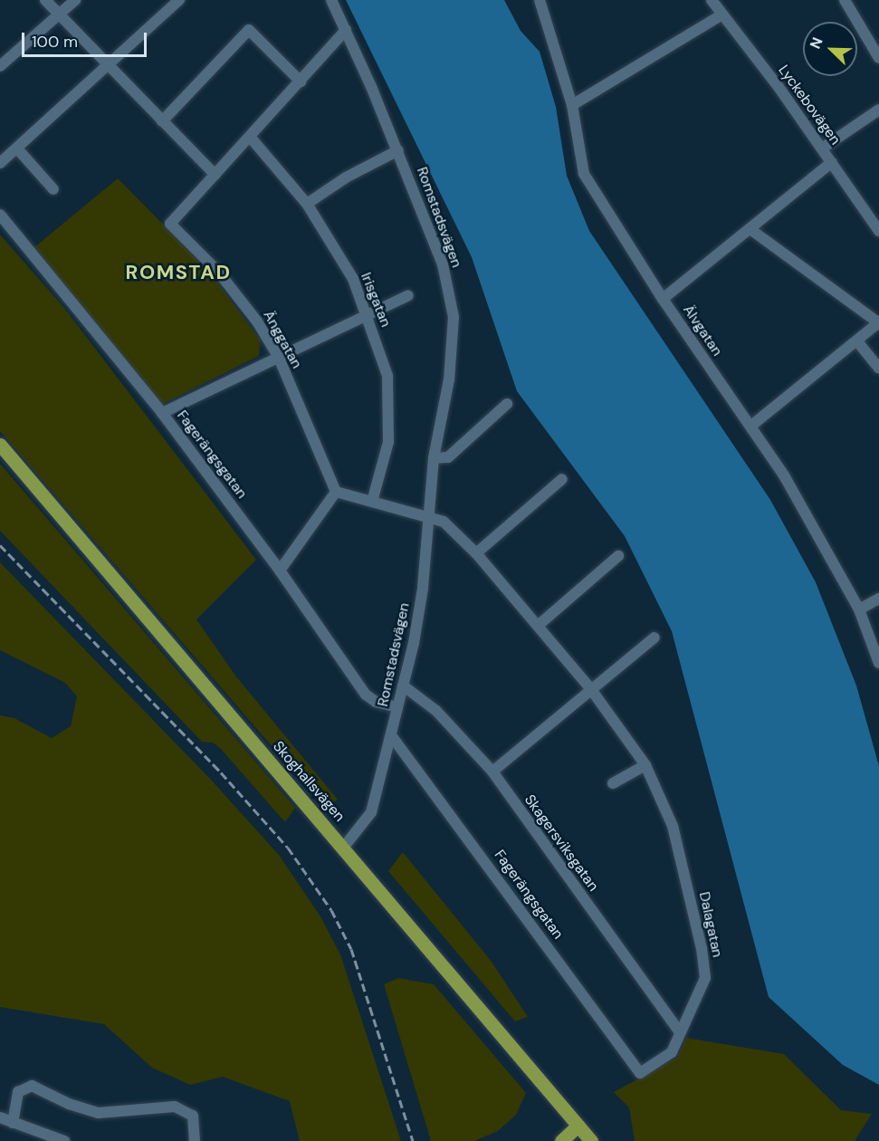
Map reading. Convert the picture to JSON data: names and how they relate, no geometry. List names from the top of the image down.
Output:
{
  "streets": {
    "main road": ["Skoghallsvägen"],
    "street": [
      "Lyckebovägen",
      "Romstadsvägen",
      "Irisgatan",
      "Älvgatan",
      "Änggatan",
      "Fagerängsgatan",
      "Skagersviksgatan",
      "Dalagatan"
    ]
  },
  "crossings": [
    ["Romstadsvägen", "Fagerängsgatan"],
    ["Romstadsvägen", "Skoghallsvägen"],
    ["Romstadsvägen", "Skagersviksgatan"],
    ["Romstadsvägen", "Dalagatan"],
    ["Irisgatan", "Dalagatan"],
    ["Änggatan", "Dalagatan"],
    ["Fagerängsgatan", "Dalagatan"],
    ["Skagersviksgatan", "Dalagatan"]
  ],
  "districts": ["ROMSTAD"],
  "scale_bar": "100 m",
  "north": "top left"
}
